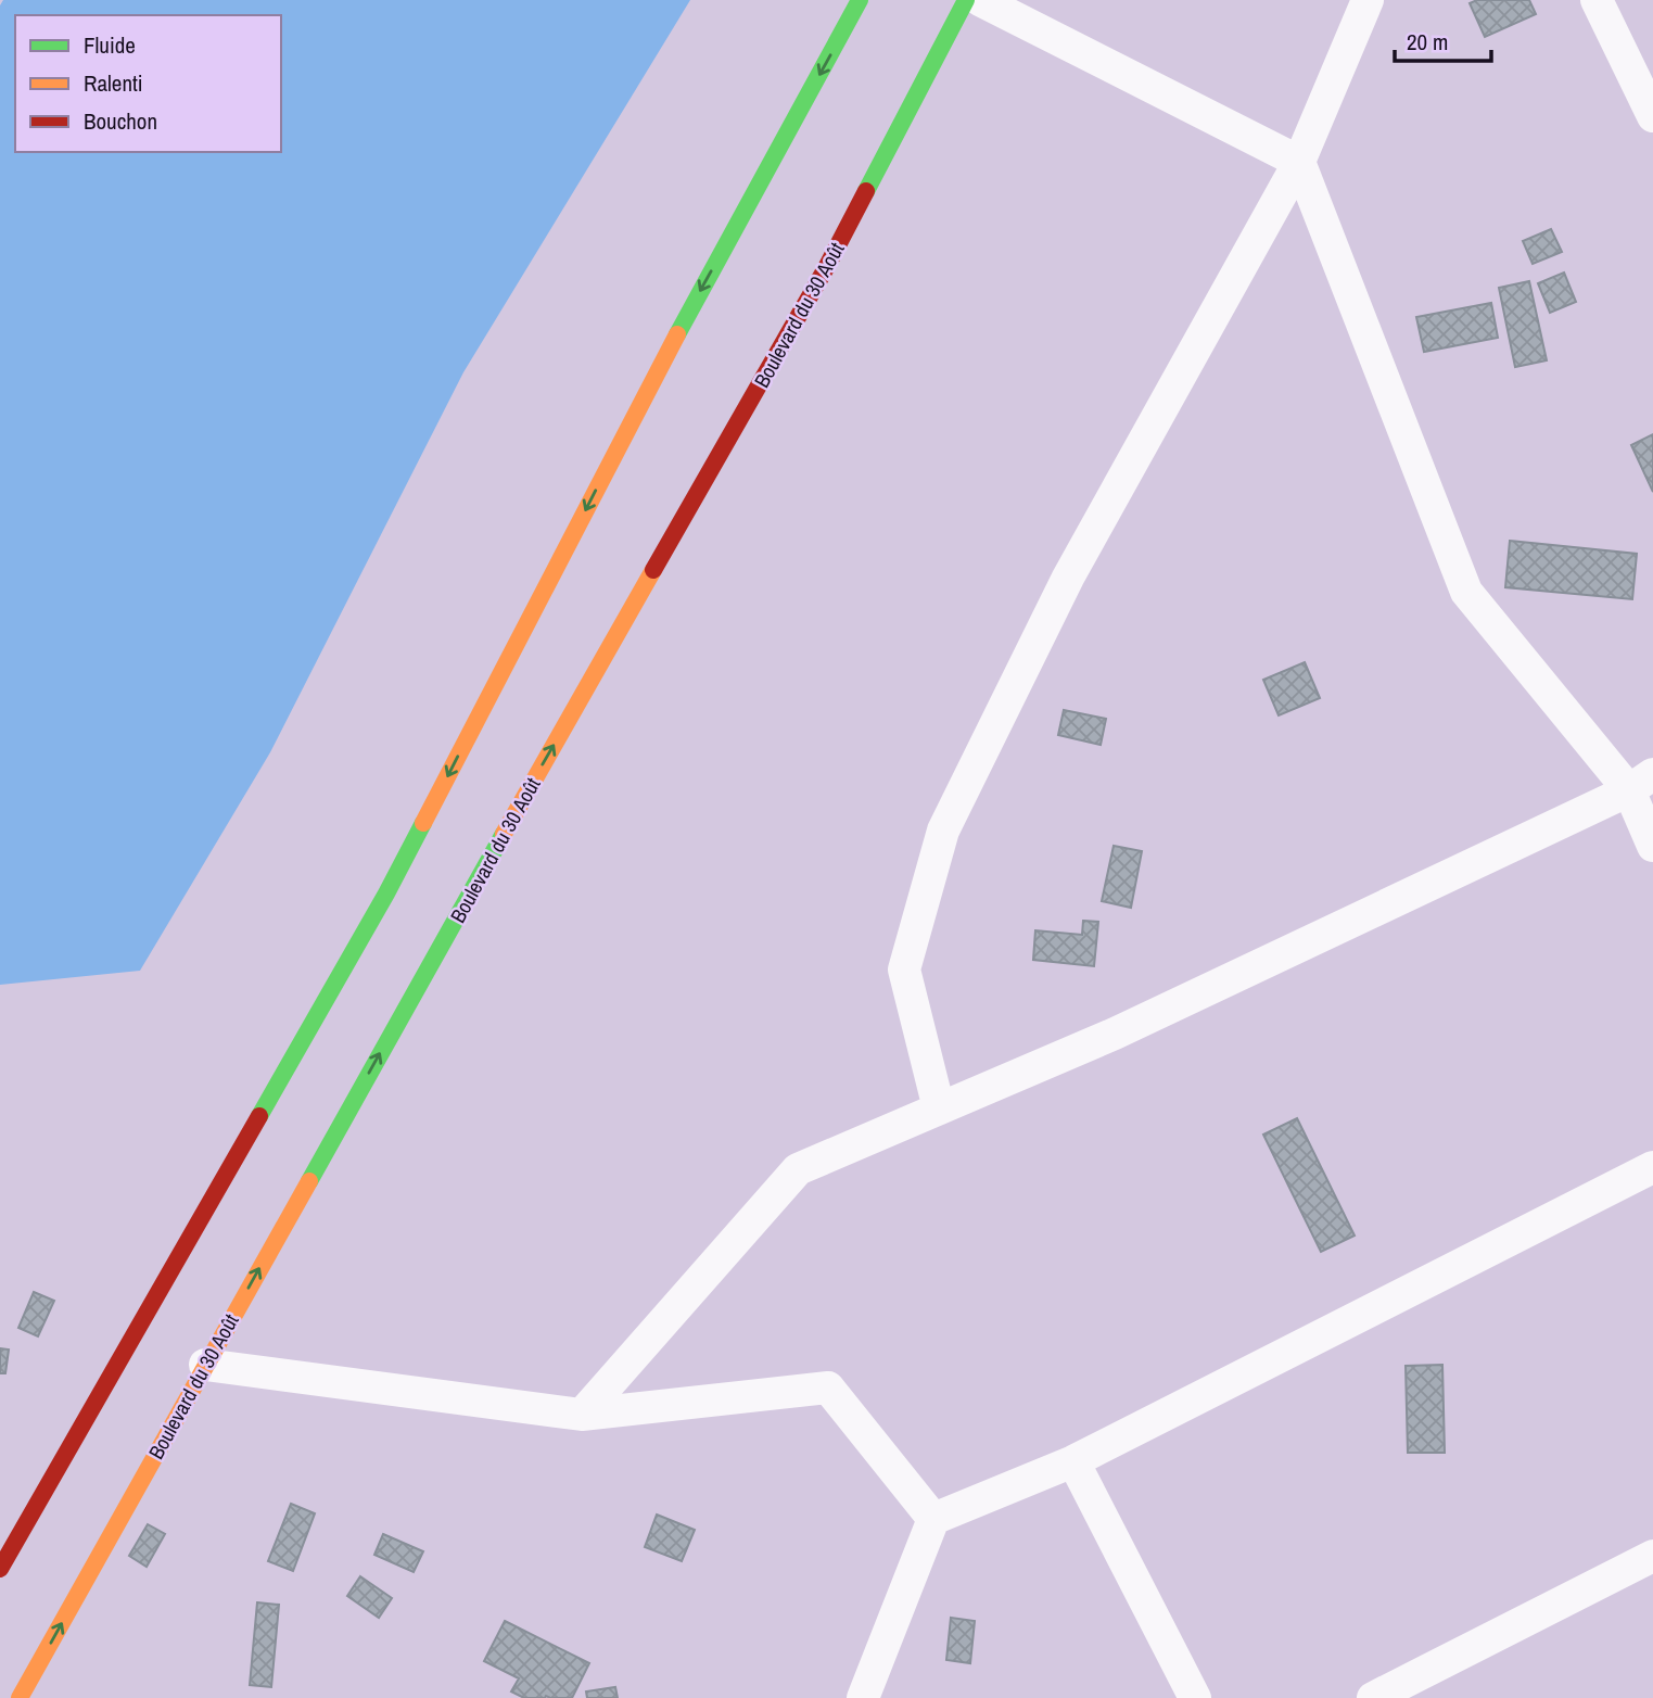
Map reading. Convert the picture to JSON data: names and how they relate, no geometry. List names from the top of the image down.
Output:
{
  "streets": {
    "highway": ["Boulevard du 30 Août"]
  },
  "legend": ["Fluide", "Ralenti", "Bouchon"],
  "scale_bar": "20 m"
}
